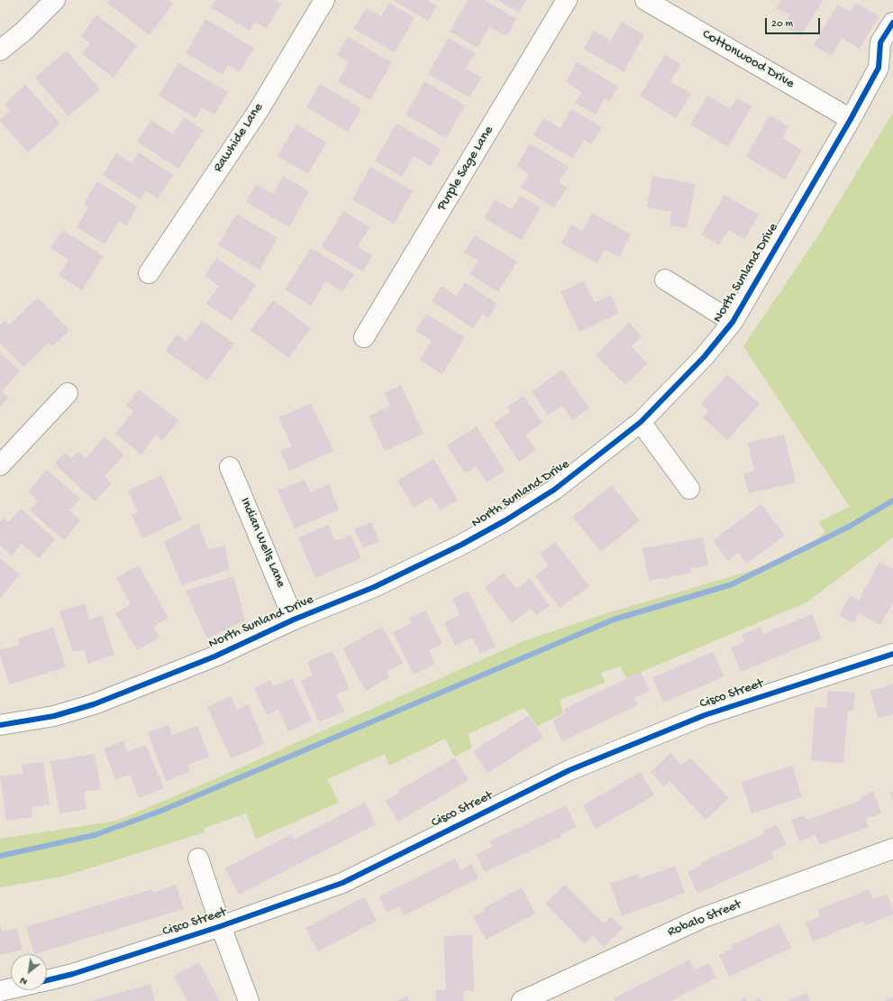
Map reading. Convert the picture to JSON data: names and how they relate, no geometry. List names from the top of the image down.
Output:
{
  "streets": {
    "street": [
      "Cottonwood Drive",
      "Rawhide Lane",
      "Purple Sage Lane",
      "North Sunland Drive",
      "Indian Wells Lane",
      "Cisco Street",
      "Robalo Street"
    ]
  },
  "crossings": [
    ["Cottonwood Drive", "North Sunland Drive"],
    ["North Sunland Drive", "Indian Wells Lane"]
  ],
  "scale_bar": "20 m",
  "north": "bottom left"
}
